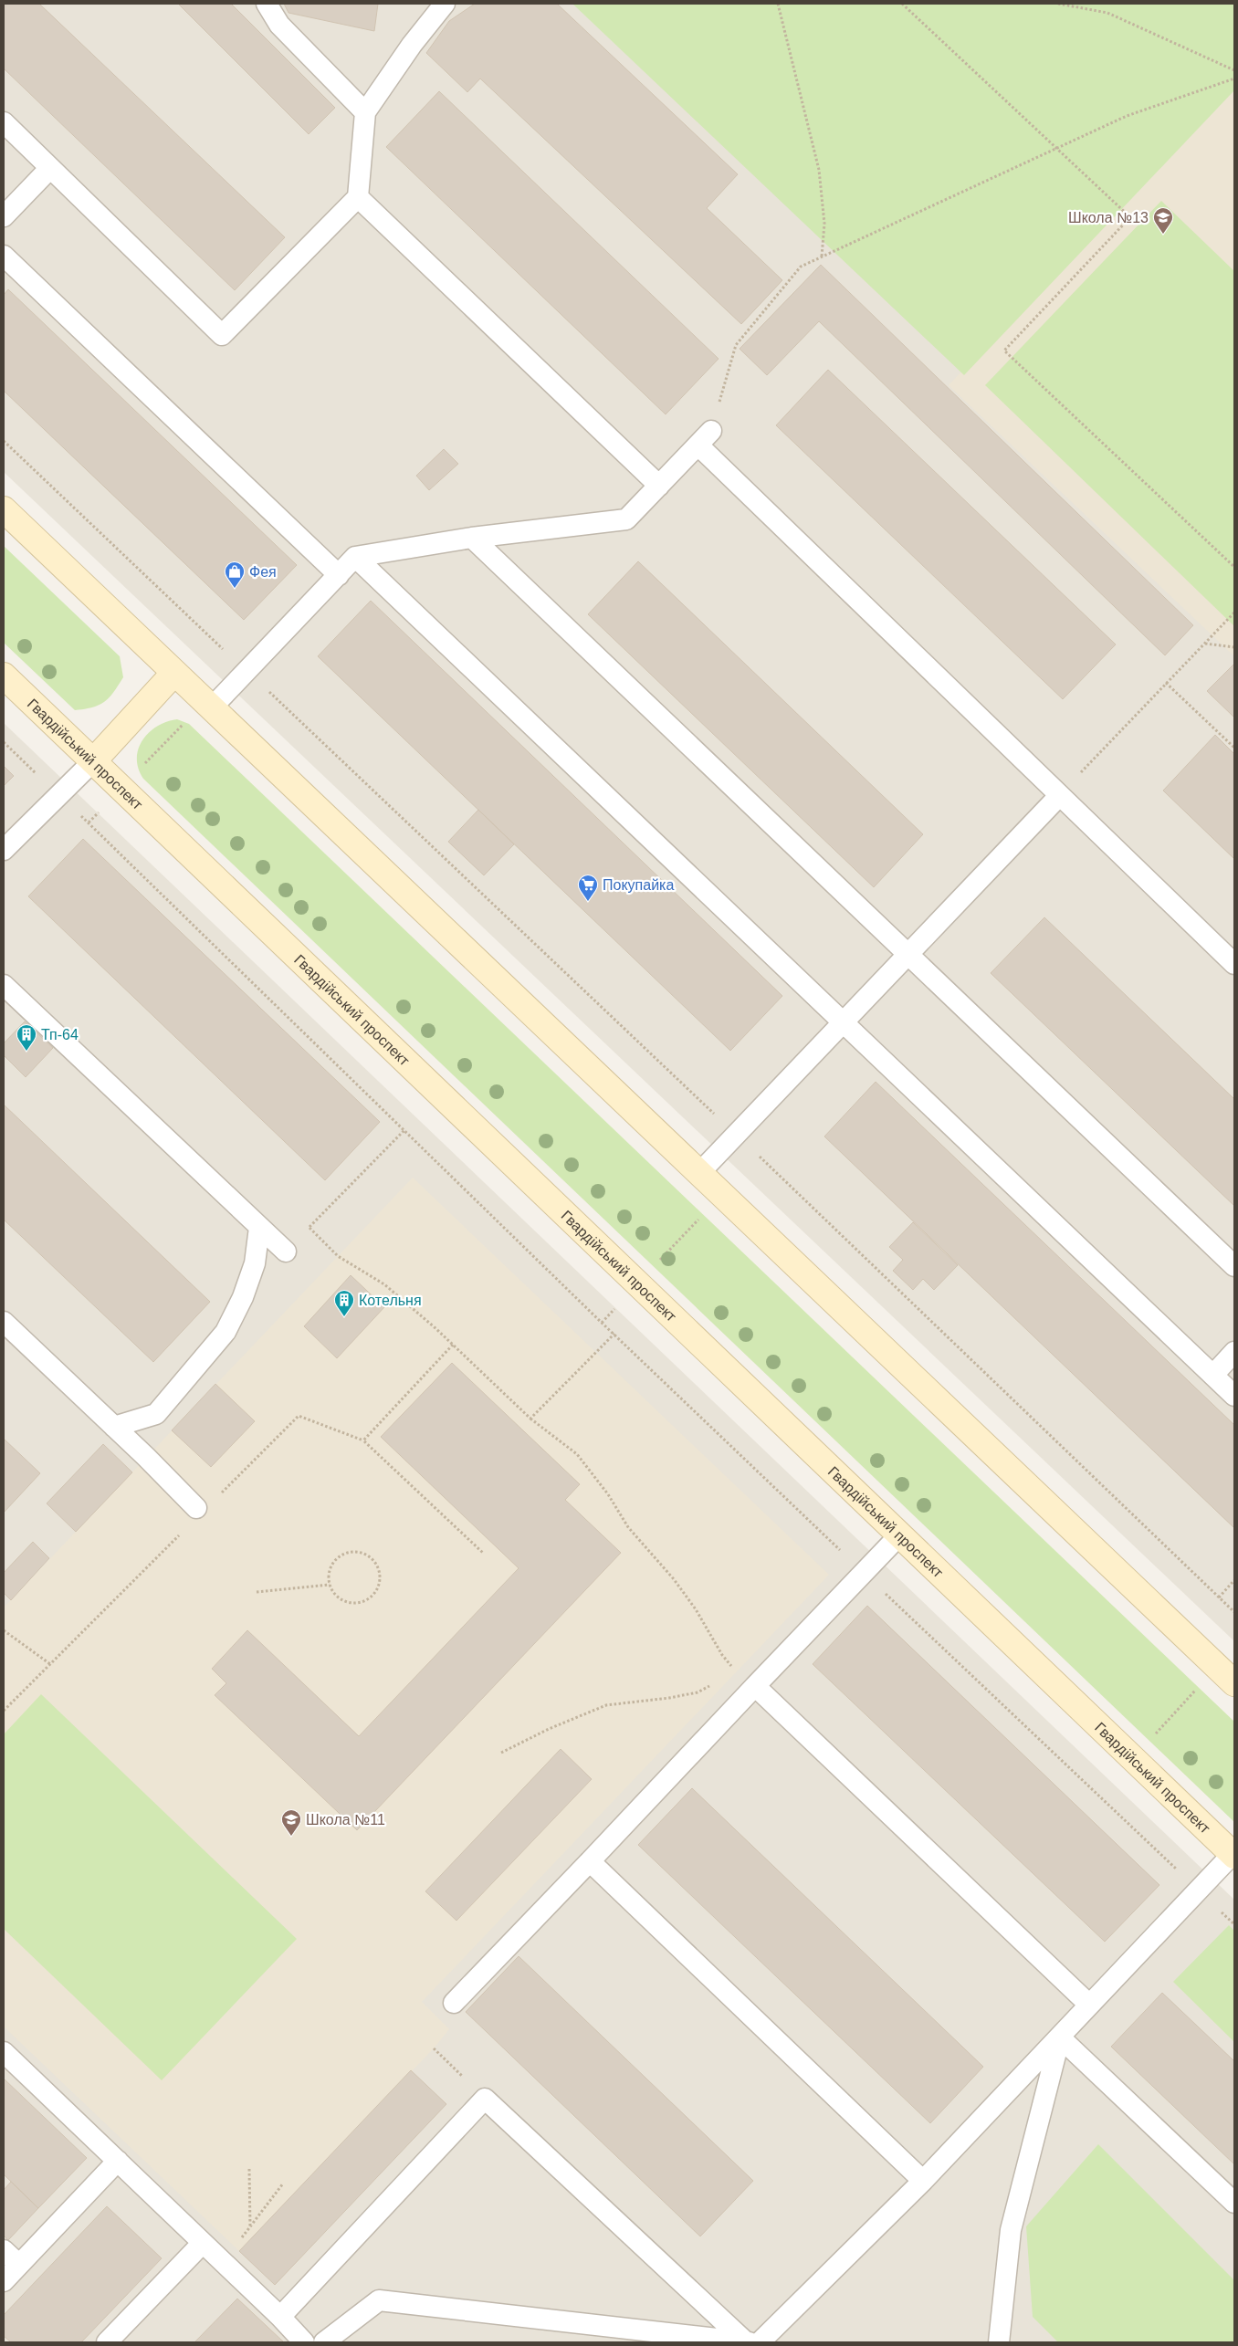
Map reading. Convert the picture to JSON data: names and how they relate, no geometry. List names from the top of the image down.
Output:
{
  "streets": {
    "main road": ["Гвардійський проспект"]
  },
  "places": {
    "school or university": ["Школа №13", "Школа №11"],
    "shop": ["Фея"],
    "supermarket": ["Покупайка"],
    "building": ["Тп-64", "Котельня"]
  }
}
